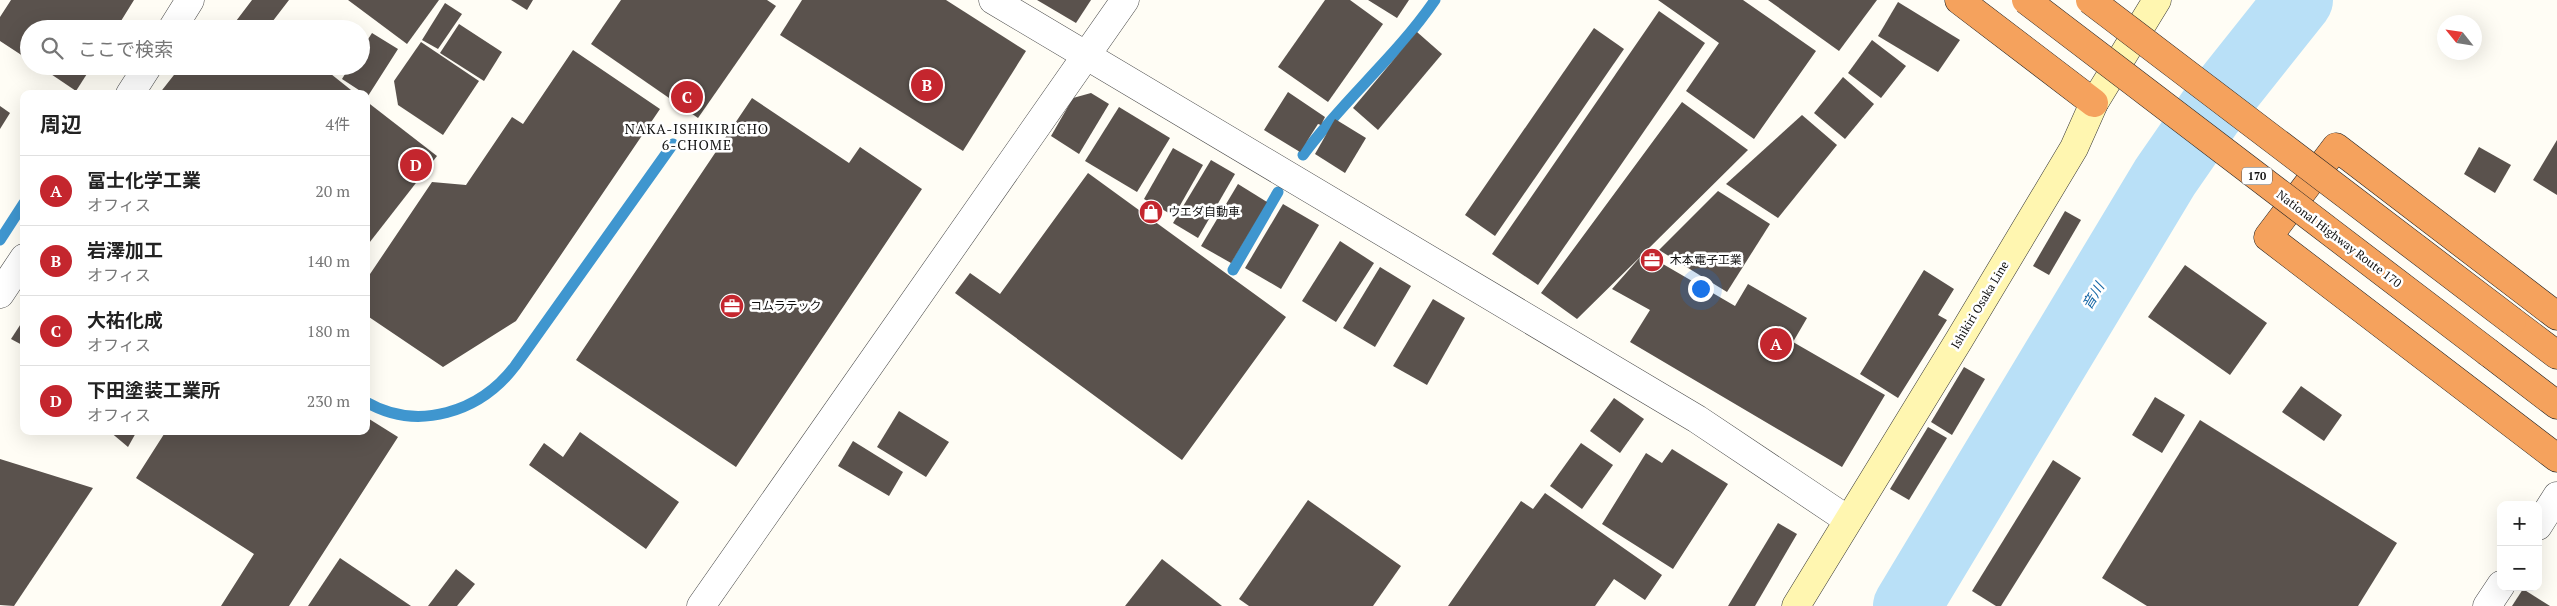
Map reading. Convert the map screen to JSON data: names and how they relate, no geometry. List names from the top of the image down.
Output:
{
  "streets": {
    "highway": ["170", "National Highway Route 170"],
    "main road": ["Ishikiri Osaka Line"]
  },
  "districts": ["NAKA-ISHIKIRICHO 6-CHOME"],
  "water": ["音川"],
  "places": {
    "shop": ["ウエダ自動車"],
    "office": ["木本電子工業", "コムラテック"]
  },
  "north": "top left",
  "page": {
    "search": "ここで検索",
    "pins": [
      "B",
      "C",
      "D",
      "A"
    ],
    "heading": ["周辺", "4件"],
    "list": [
      {
        "mark": "A",
        "name": "冨士化学工業",
        "note": "オフィス",
        "value": "20 m"
      },
      {
        "mark": "B",
        "name": "岩澤加工",
        "note": "オフィス",
        "value": "140 m"
      },
      {
        "mark": "C",
        "name": "大祐化成",
        "note": "オフィス",
        "value": "180 m"
      },
      {
        "mark": "D",
        "name": "下田塗装工業所",
        "note": "オフィス",
        "value": "230 m"
      }
    ],
    "map_buttons": ["+", "−"]
  }
}
